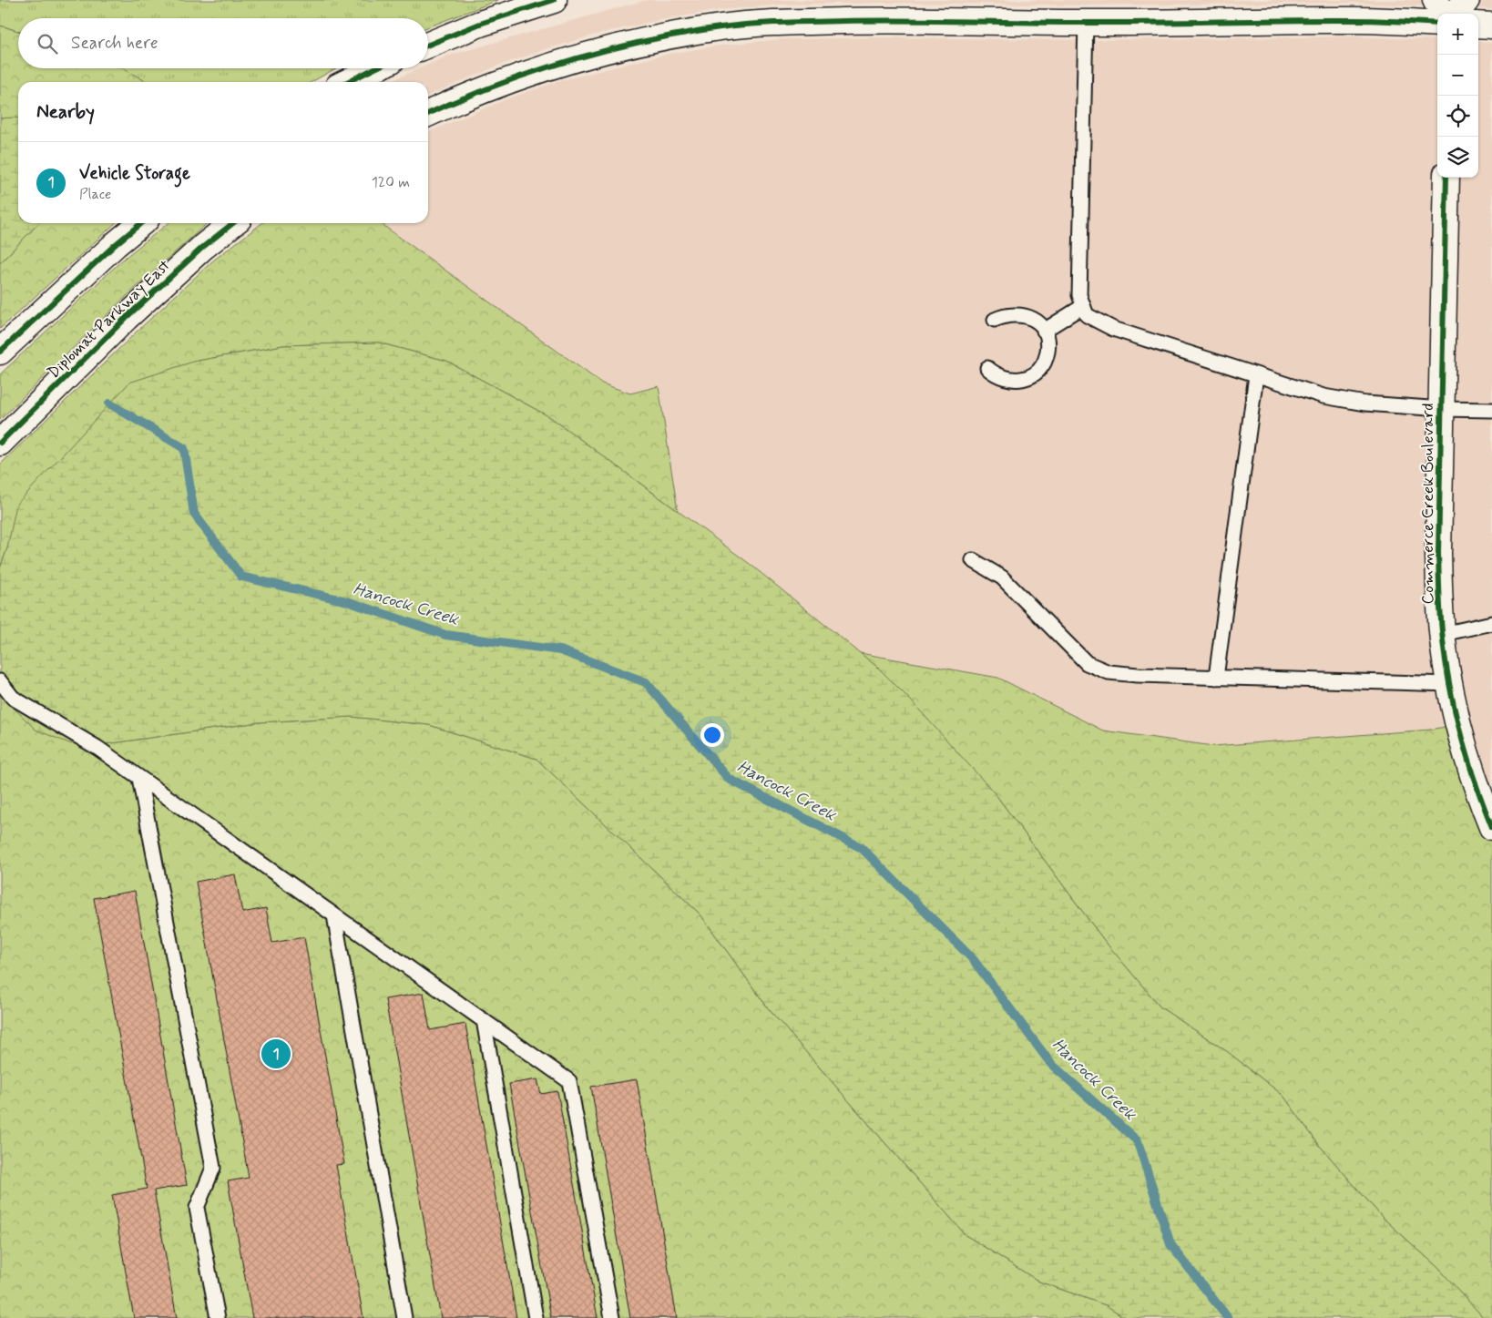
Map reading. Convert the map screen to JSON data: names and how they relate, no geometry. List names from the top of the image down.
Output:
{
  "streets": {
    "main road": ["Diplomat Parkway East", "Commerce Creek Boulevard"]
  },
  "water": ["Hancock Creek"],
  "page": {
    "map_buttons": ["+", "−"],
    "search": "Search here",
    "heading": "Nearby",
    "list": [
      {
        "mark": "1",
        "name": "Vehicle Storage",
        "note": "Place",
        "value": "120 m"
      }
    ],
    "pins": "1"
  }
}
